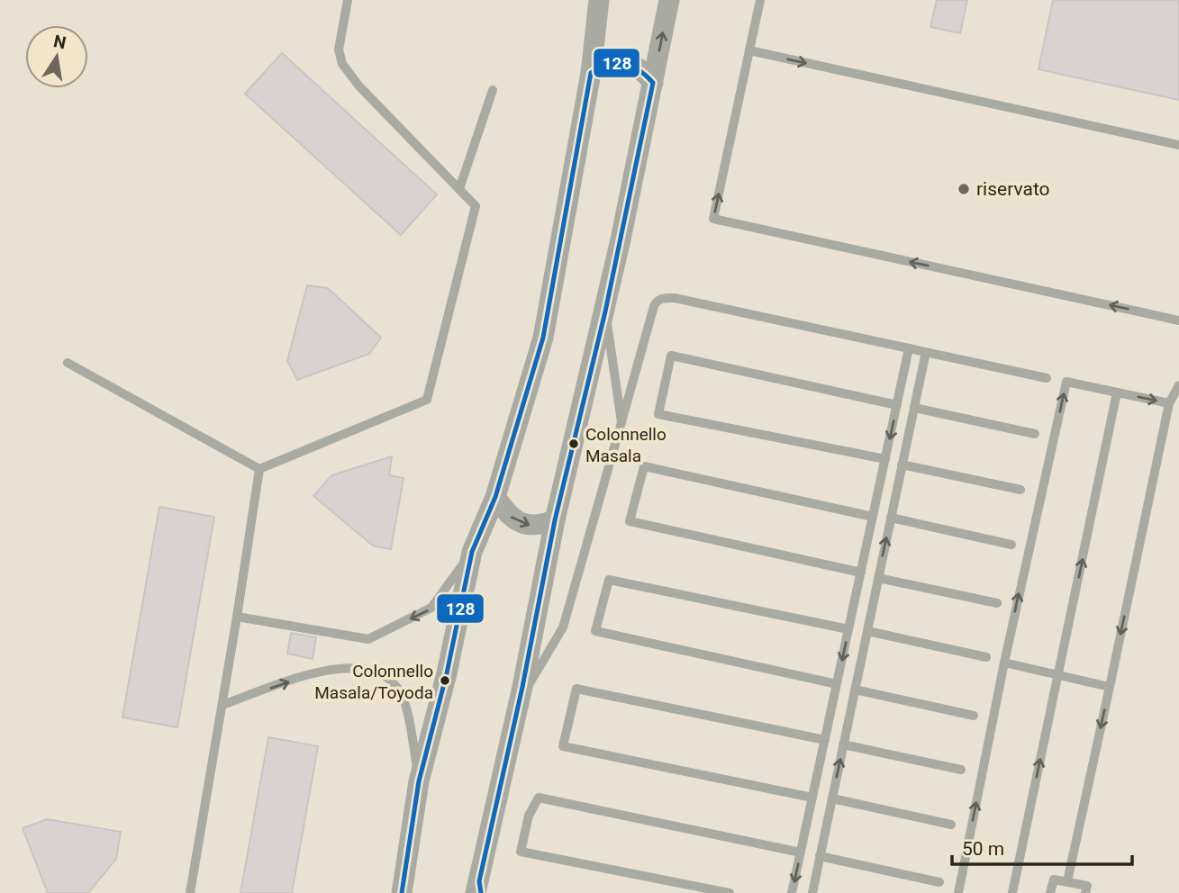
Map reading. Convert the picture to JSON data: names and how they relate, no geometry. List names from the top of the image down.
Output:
{
  "places": ["riservato", "Colonnello Masala", "Colonnello Masala/Toyoda"],
  "lines": ["transit line 128"],
  "scale_bar": "50 m",
  "north": "top"
}
